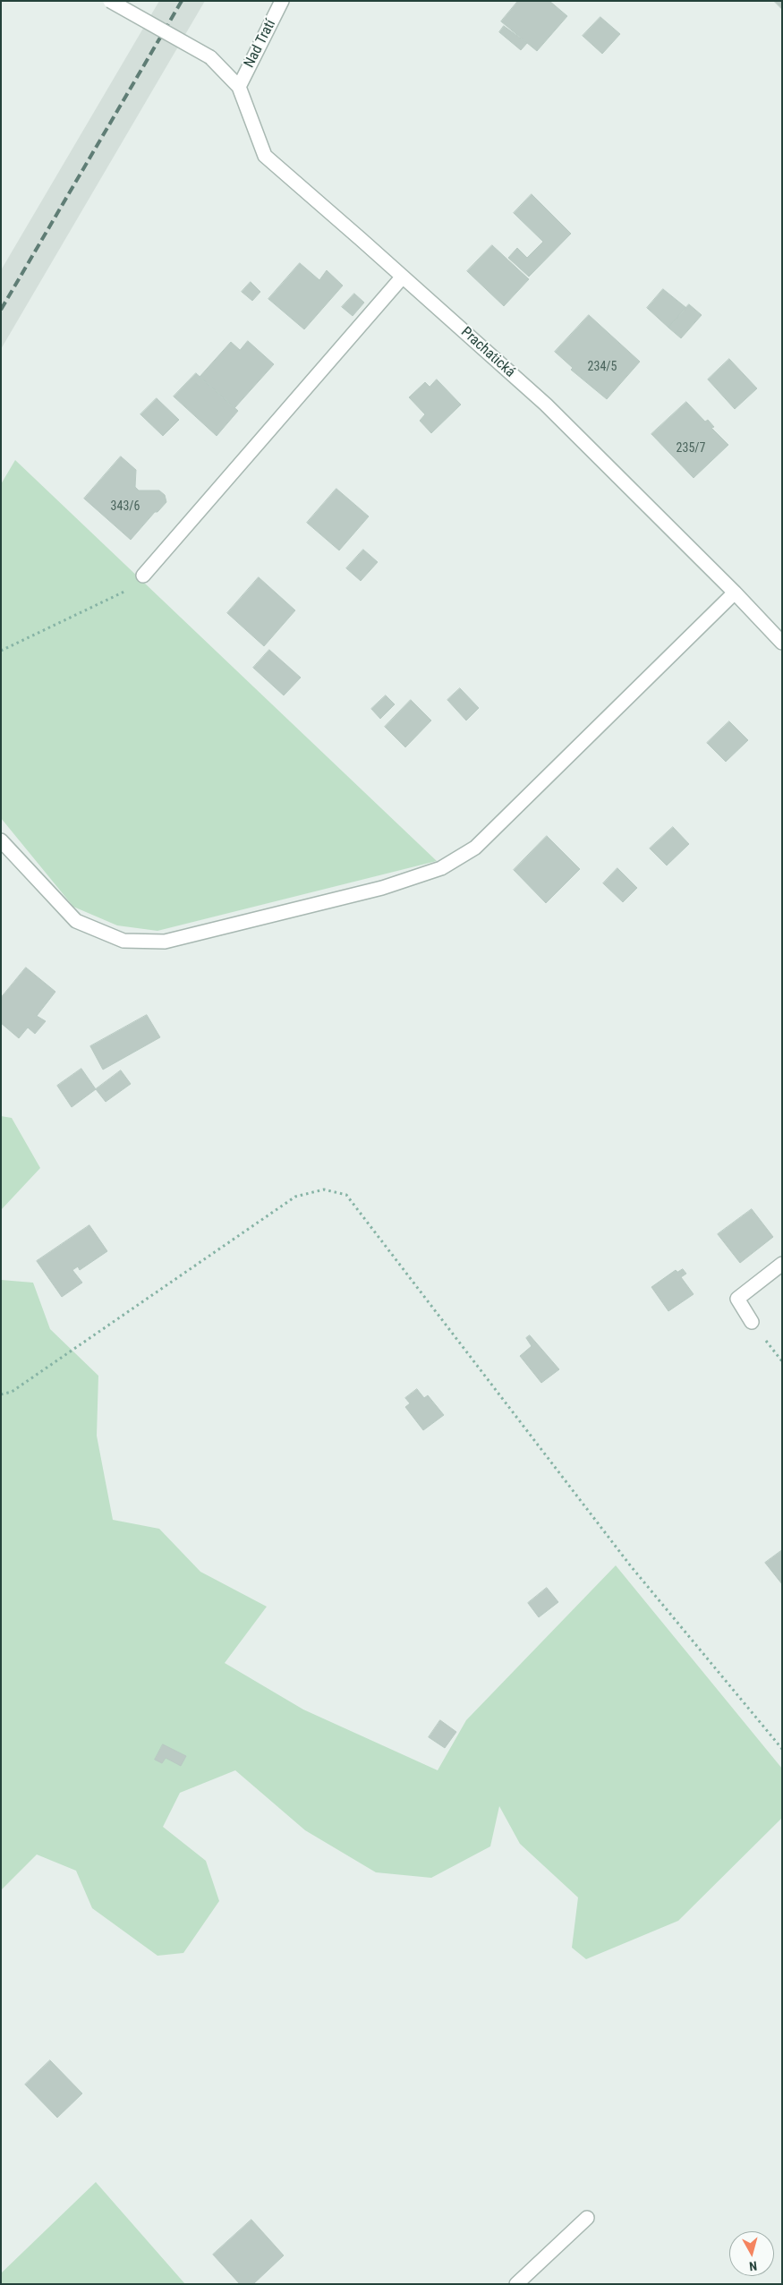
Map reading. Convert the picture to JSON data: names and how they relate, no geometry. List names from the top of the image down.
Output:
{
  "streets": {
    "street": ["Nad Tratí", "Prachatická"]
  },
  "crossings": [
    ["Nad Tratí", "Prachatická"]
  ],
  "house_numbers": ["234/5", "235/7", "343/6"],
  "north": "bottom"
}
